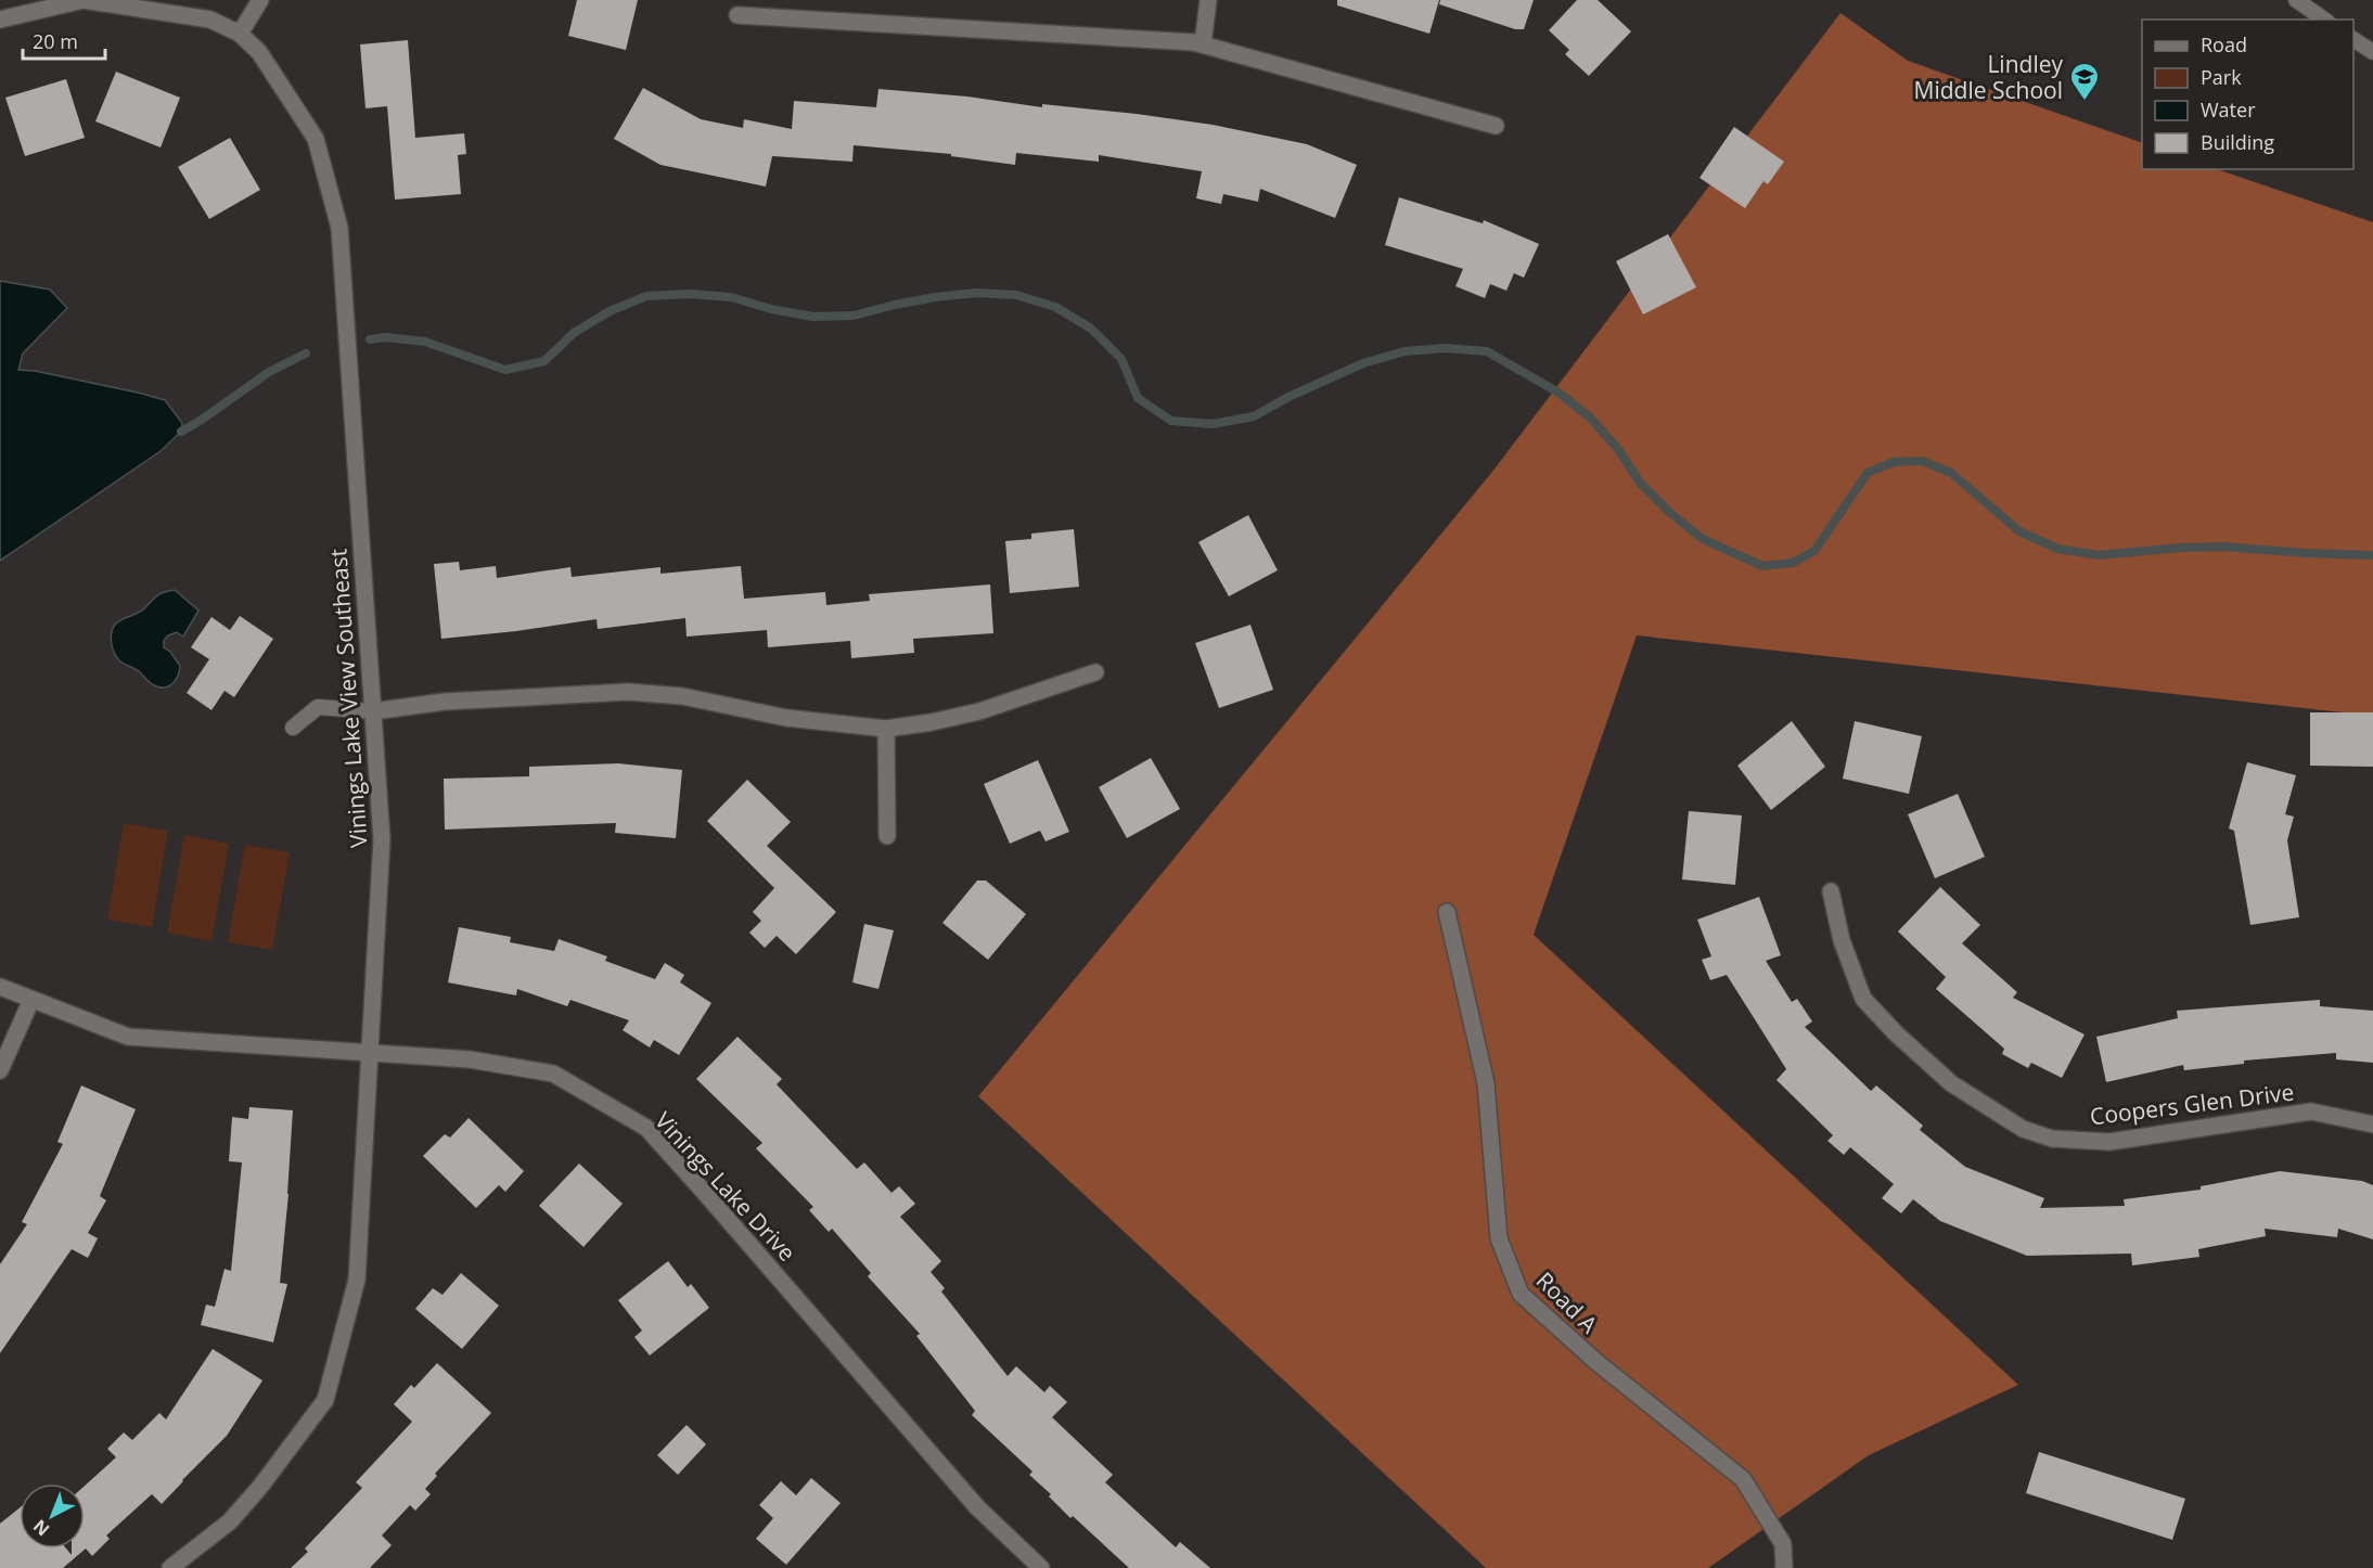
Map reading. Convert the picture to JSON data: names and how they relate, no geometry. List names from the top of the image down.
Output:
{
  "streets": {
    "street": [
      "Vinings Lake View Southeast",
      "Coopers Glen Drive",
      "Vinings Lake Drive",
      "Road A"
    ]
  },
  "crossings": [
    ["Vinings Lake View Southeast", "Vinings Lake Drive"]
  ],
  "places": {
    "school or university": ["Lindley Middle School"]
  },
  "legend": [
    "Road",
    "Park",
    "Water",
    "Building"
  ],
  "scale_bar": "20 m",
  "north": "bottom left"
}
